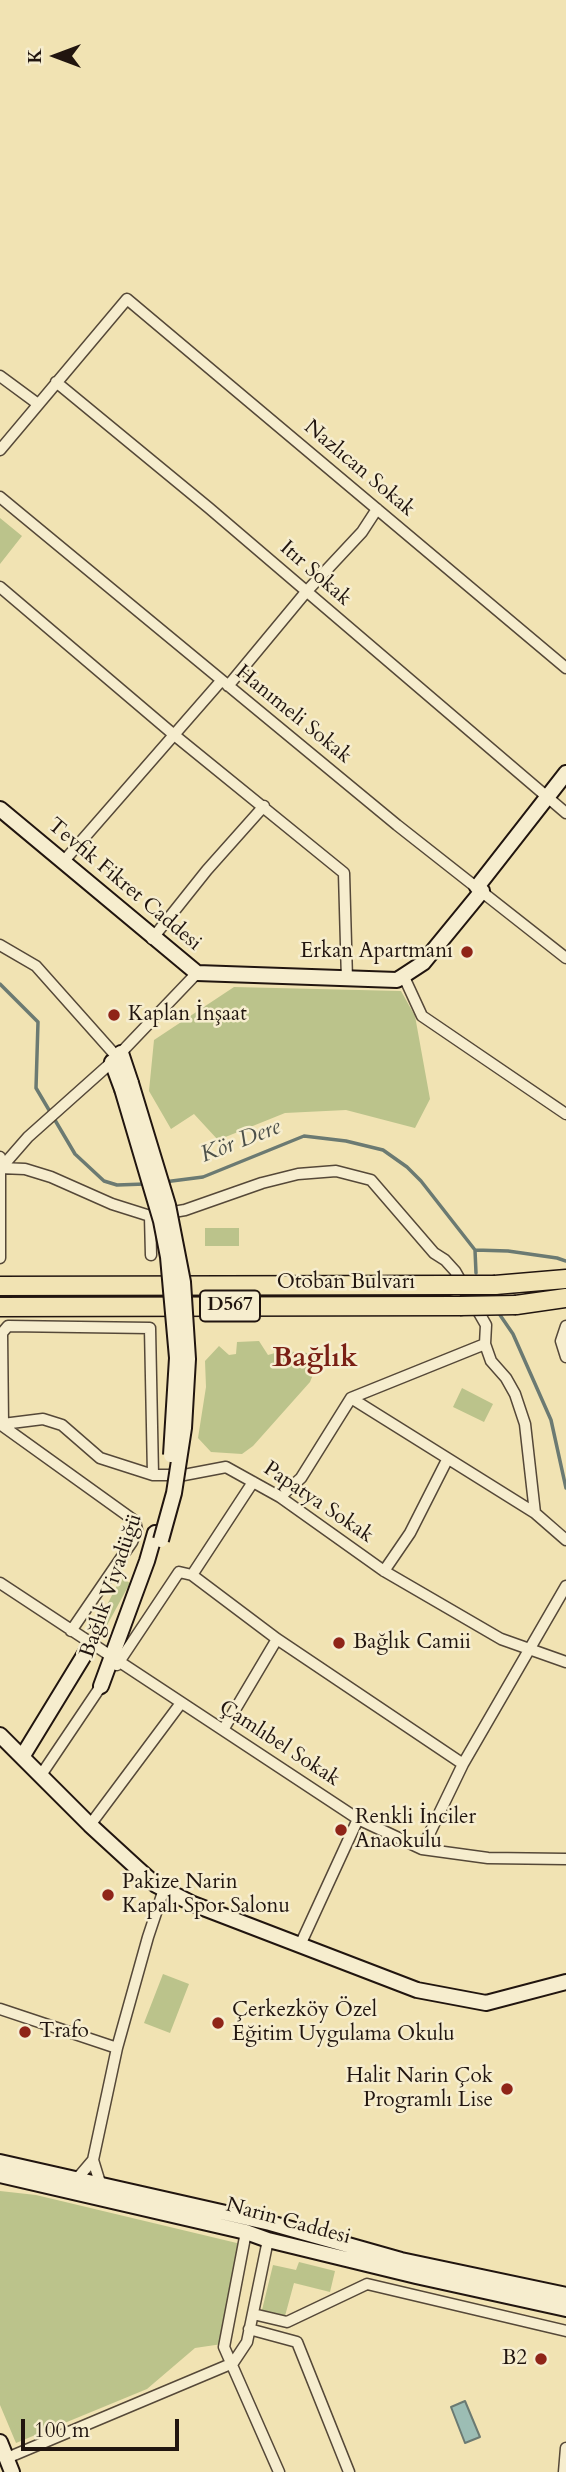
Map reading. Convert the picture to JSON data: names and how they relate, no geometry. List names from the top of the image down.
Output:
{
  "streets": {
    "highway": ["Otoban Bulvarı", "D567"],
    "street": [
      "Nazlıcan Sokak",
      "Itır Sokak",
      "Hanımeli Sokak",
      "Tevfik Fikret Caddesi",
      "Papatya Sokak",
      "Bağlık Viyadüğü",
      "Çamlıbel Sokak",
      "Narin Caddesi"
    ]
  },
  "crossings": [
    ["Nazlıcan Sokak", "Itır Sokak"],
    ["Bağlık Viyadüğü", "Çamlıbel Sokak"]
  ],
  "districts": ["Bağlık"],
  "water": ["Kör Dere"],
  "places": [
    "Erkan Apartmanı",
    "Kaplan İnşaat",
    "Bağlık Camii",
    "Renkli İnciler Anaokulu",
    "Pakize Narin Kapalı Spor Salonu",
    "Çerkezköy Özel Eğitim Uygulama Okulu",
    "Trafo",
    "Halit Narin Çok Programlı Lise",
    "B2"
  ],
  "scale_bar": "100 m",
  "north": "left"
}
